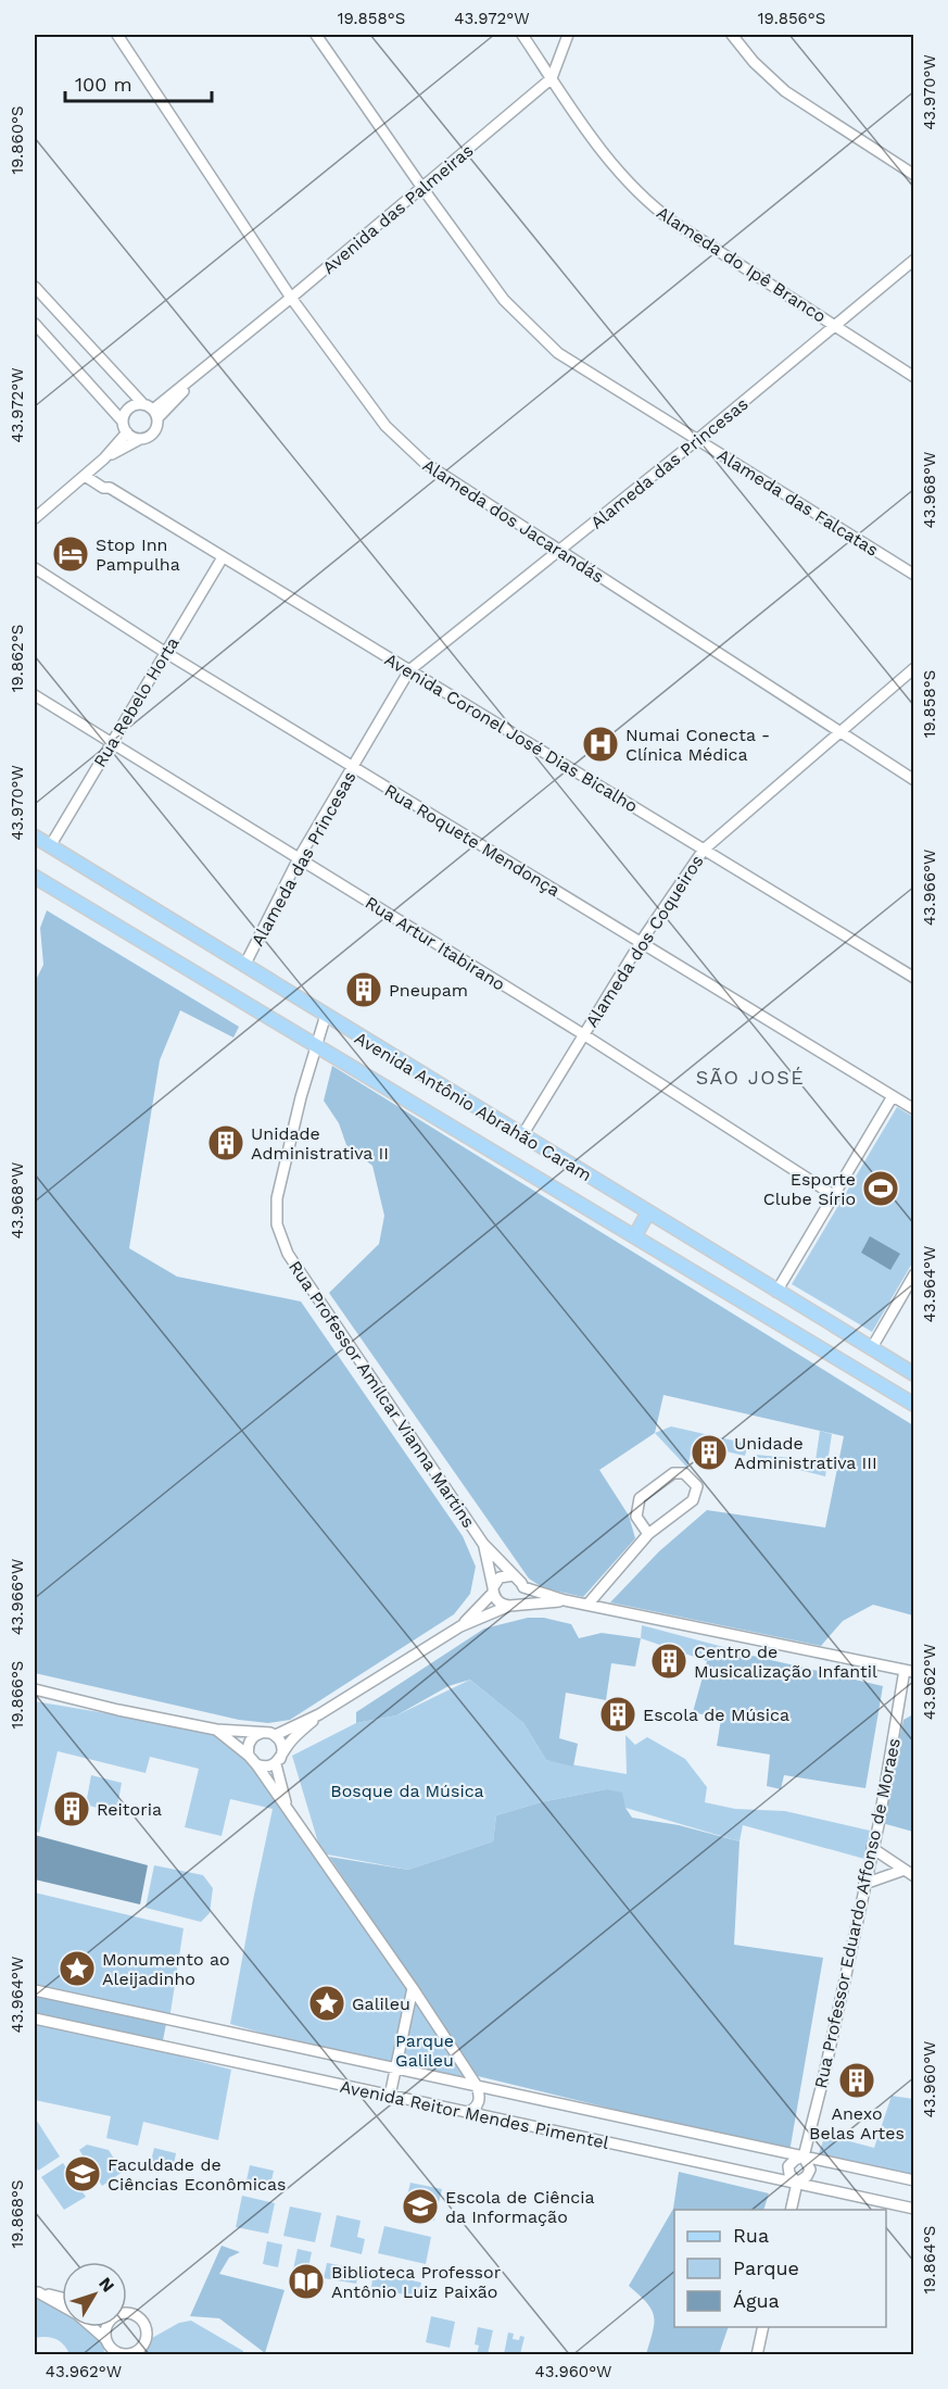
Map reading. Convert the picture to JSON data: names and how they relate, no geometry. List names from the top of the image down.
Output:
{
  "streets": {
    "main road": ["Avenida Antônio Abrahão Caram"],
    "street": [
      "Avenida das Palmeiras",
      "Alameda do Ipê Branco",
      "Alameda das Princesas",
      "Alameda das Falcatas",
      "Alameda dos Jacarandás",
      "Rua Rebelo Horta",
      "Avenida Coronel José Dias Bicalho",
      "Rua Roquete Mendonça",
      "Alameda dos Coqueiros",
      "Rua Artur Itabirano",
      "Rua Professor Amílcar Vianna Martins",
      "Rua Professor Eduardo Affonso de Moraes",
      "Avenida Reitor Mendes Pimentel"
    ]
  },
  "crossings": [
    ["Avenida das Palmeiras", "Alameda do Ipê Branco"],
    ["Avenida das Palmeiras", "Alameda das Falcatas"],
    ["Avenida das Palmeiras", "Alameda dos Jacarandás"],
    ["Alameda do Ipê Branco", "Alameda das Princesas"],
    ["Alameda das Princesas", "Alameda das Falcatas"],
    ["Alameda das Princesas", "Alameda dos Jacarandás"],
    ["Alameda das Princesas", "Avenida Coronel José Dias Bicalho"],
    ["Alameda das Princesas", "Rua Roquete Mendonça"],
    ["Alameda das Princesas", "Rua Artur Itabirano"],
    ["Alameda das Princesas", "Avenida Antônio Abrahão Caram"],
    ["Alameda dos Jacarandás", "Alameda dos Coqueiros"],
    ["Rua Rebelo Horta", "Avenida Coronel José Dias Bicalho"],
    ["Rua Rebelo Horta", "Rua Roquete Mendonça"],
    ["Rua Rebelo Horta", "Rua Artur Itabirano"],
    ["Rua Rebelo Horta", "Avenida Antônio Abrahão Caram"],
    ["Avenida Coronel José Dias Bicalho", "Alameda dos Coqueiros"],
    ["Rua Roquete Mendonça", "Alameda dos Coqueiros"],
    ["Alameda dos Coqueiros", "Rua Artur Itabirano"],
    ["Alameda dos Coqueiros", "Avenida Antônio Abrahão Caram"],
    ["Avenida Antônio Abrahão Caram", "Rua Professor Amílcar Vianna Martins"],
    ["Rua Professor Eduardo Affonso de Moraes", "Avenida Reitor Mendes Pimentel"]
  ],
  "districts": ["SÃO JOSÉ"],
  "parks": ["Bosque da Música", "Parque Galileu"],
  "places": {
    "hotel": ["Stop Inn Pampulha"],
    "hospital": ["Numai Conecta - Clínica Médica"],
    "building": [
      "Pneupam",
      "Unidade Administrativa II",
      "Unidade Administrativa III",
      "Centro de Musicalização Infantil",
      "Escola de Música",
      "Reitoria",
      "Anexo Belas Artes"
    ],
    "sports": ["Esporte Clube Sírio"],
    "place": ["Monumento ao Aleijadinho", "Galileu"],
    "school or university": ["Faculdade de Ciências Econômicas", "Escola de Ciência da Informação"],
    "library": ["Biblioteca Professor Antônio Luiz Paixão"]
  },
  "legend": ["Rua", "Parque", "Água"],
  "scale_bar": "100 m",
  "north": "top right",
  "coordinates": [
    "19.858°S",
    "43.972°W",
    "19.856°S",
    "43.970°W",
    "19.860°S",
    "43.968°W",
    "19.862°S",
    "43.966°W",
    "43.964°W",
    "43.962°W",
    "19.866°S",
    "43.960°W",
    "19.868°S",
    "19.864°S"
  ]
}
